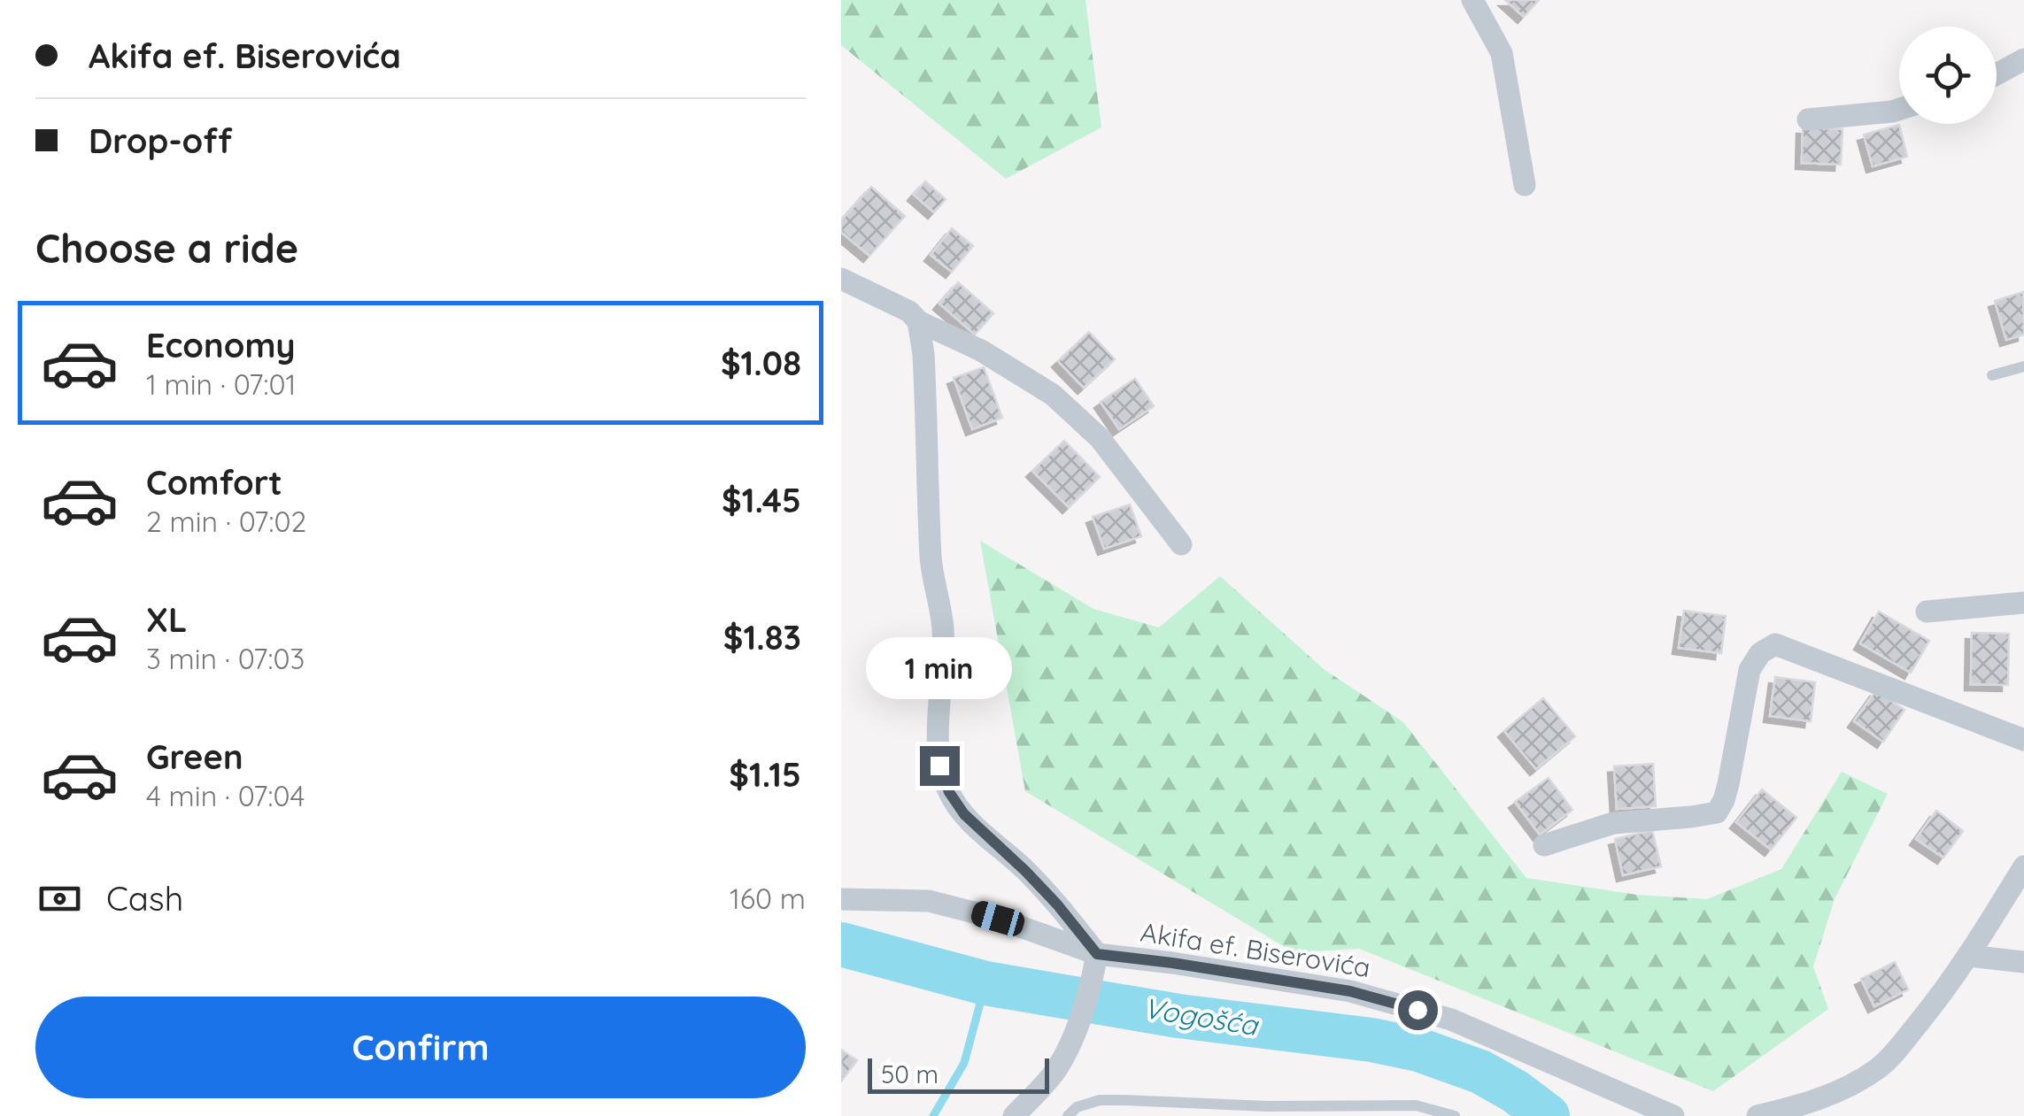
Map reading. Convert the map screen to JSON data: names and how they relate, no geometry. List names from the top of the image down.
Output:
{
  "streets": {
    "street": ["Akifa ef. Biserovića"]
  },
  "water": ["Vogošća"],
  "scale_bar": "50 m",
  "page": {
    "banner": ["Akifa ef. Biserovića", "Drop-off"],
    "heading": "Choose a ride",
    "list": [
      {
        "name": "Economy",
        "note": "1 min · 07:01",
        "value": "$1.08"
      },
      {
        "name": "Comfort",
        "note": "2 min · 07:02",
        "value": "$1.45"
      },
      {
        "name": "XL",
        "note": "3 min · 07:03",
        "value": "$1.83"
      },
      {
        "name": "Green",
        "note": "4 min · 07:04",
        "value": "$1.15"
      }
    ],
    "bubble": "1 min",
    "pay": ["Cash", "160 m"],
    "buttons": "Confirm",
    "scale": "50 m"
  }
}
